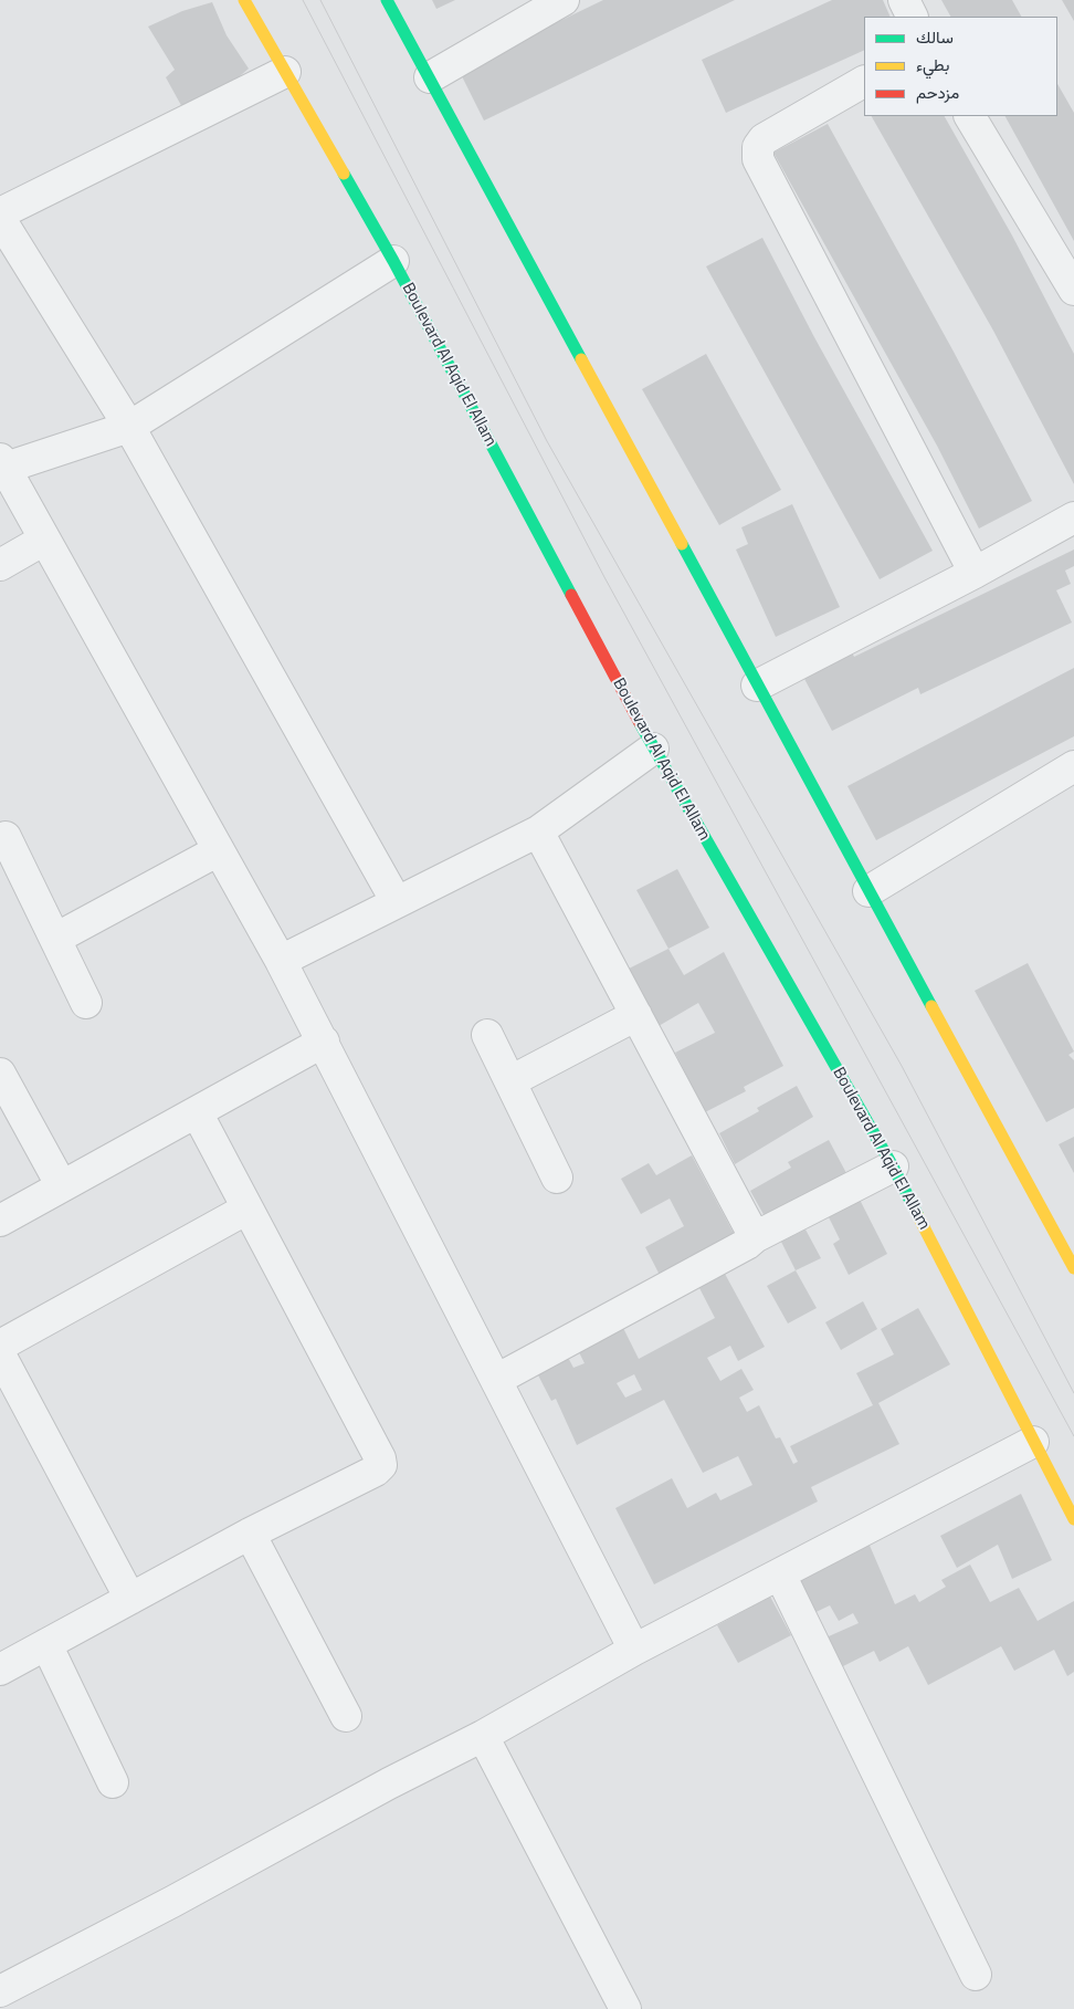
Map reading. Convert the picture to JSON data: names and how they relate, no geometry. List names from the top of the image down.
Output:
{
  "streets": {
    "main road": ["Boulevard Al Aqid El Allam"]
  },
  "legend": ["سالك", "بطيء", "مزدحم"]
}
